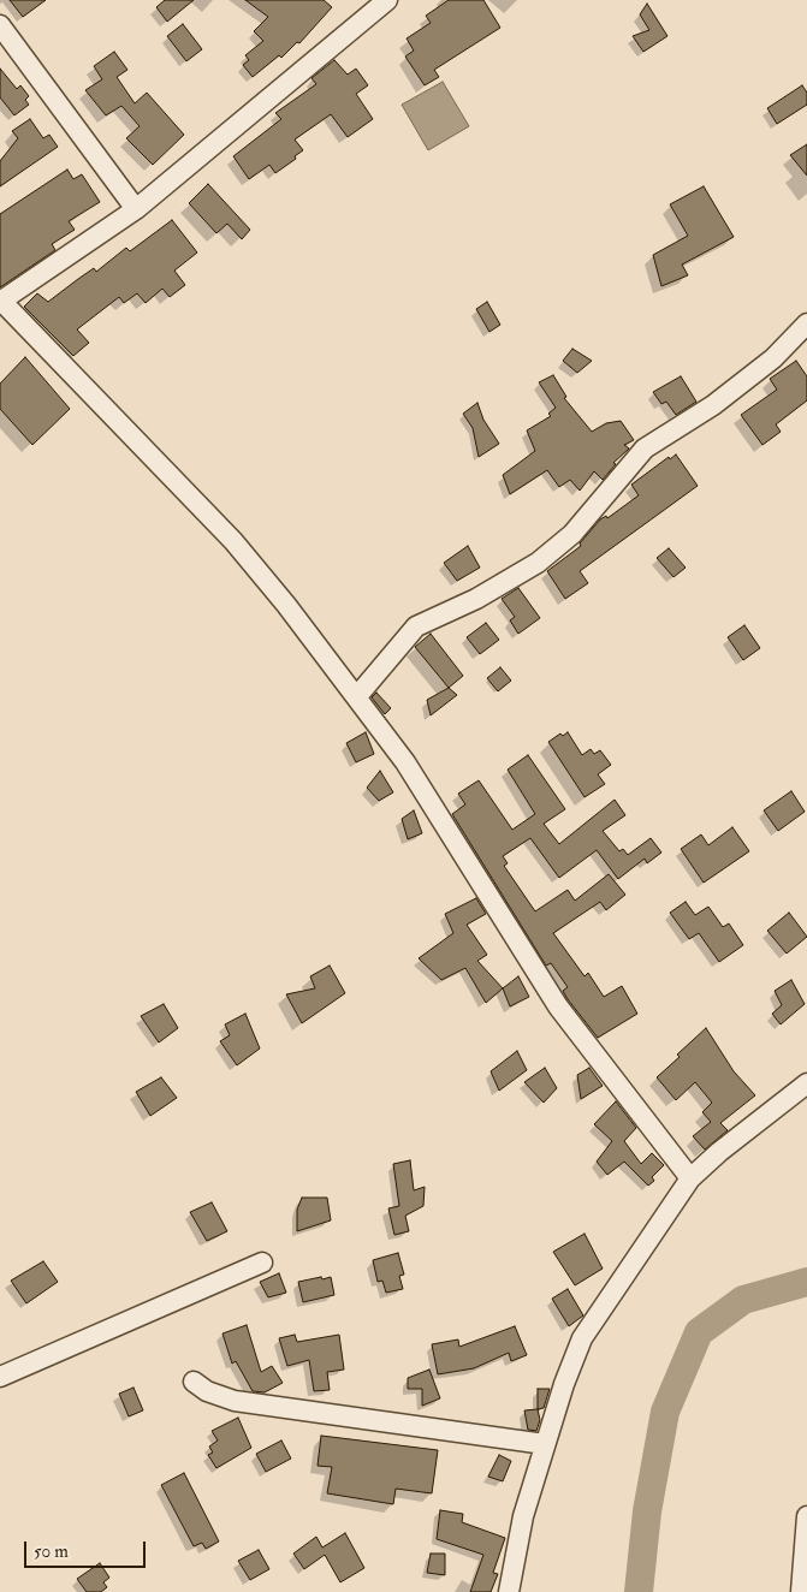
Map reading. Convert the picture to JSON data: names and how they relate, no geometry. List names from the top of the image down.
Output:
{
  "scale_bar": "50 m"
}
